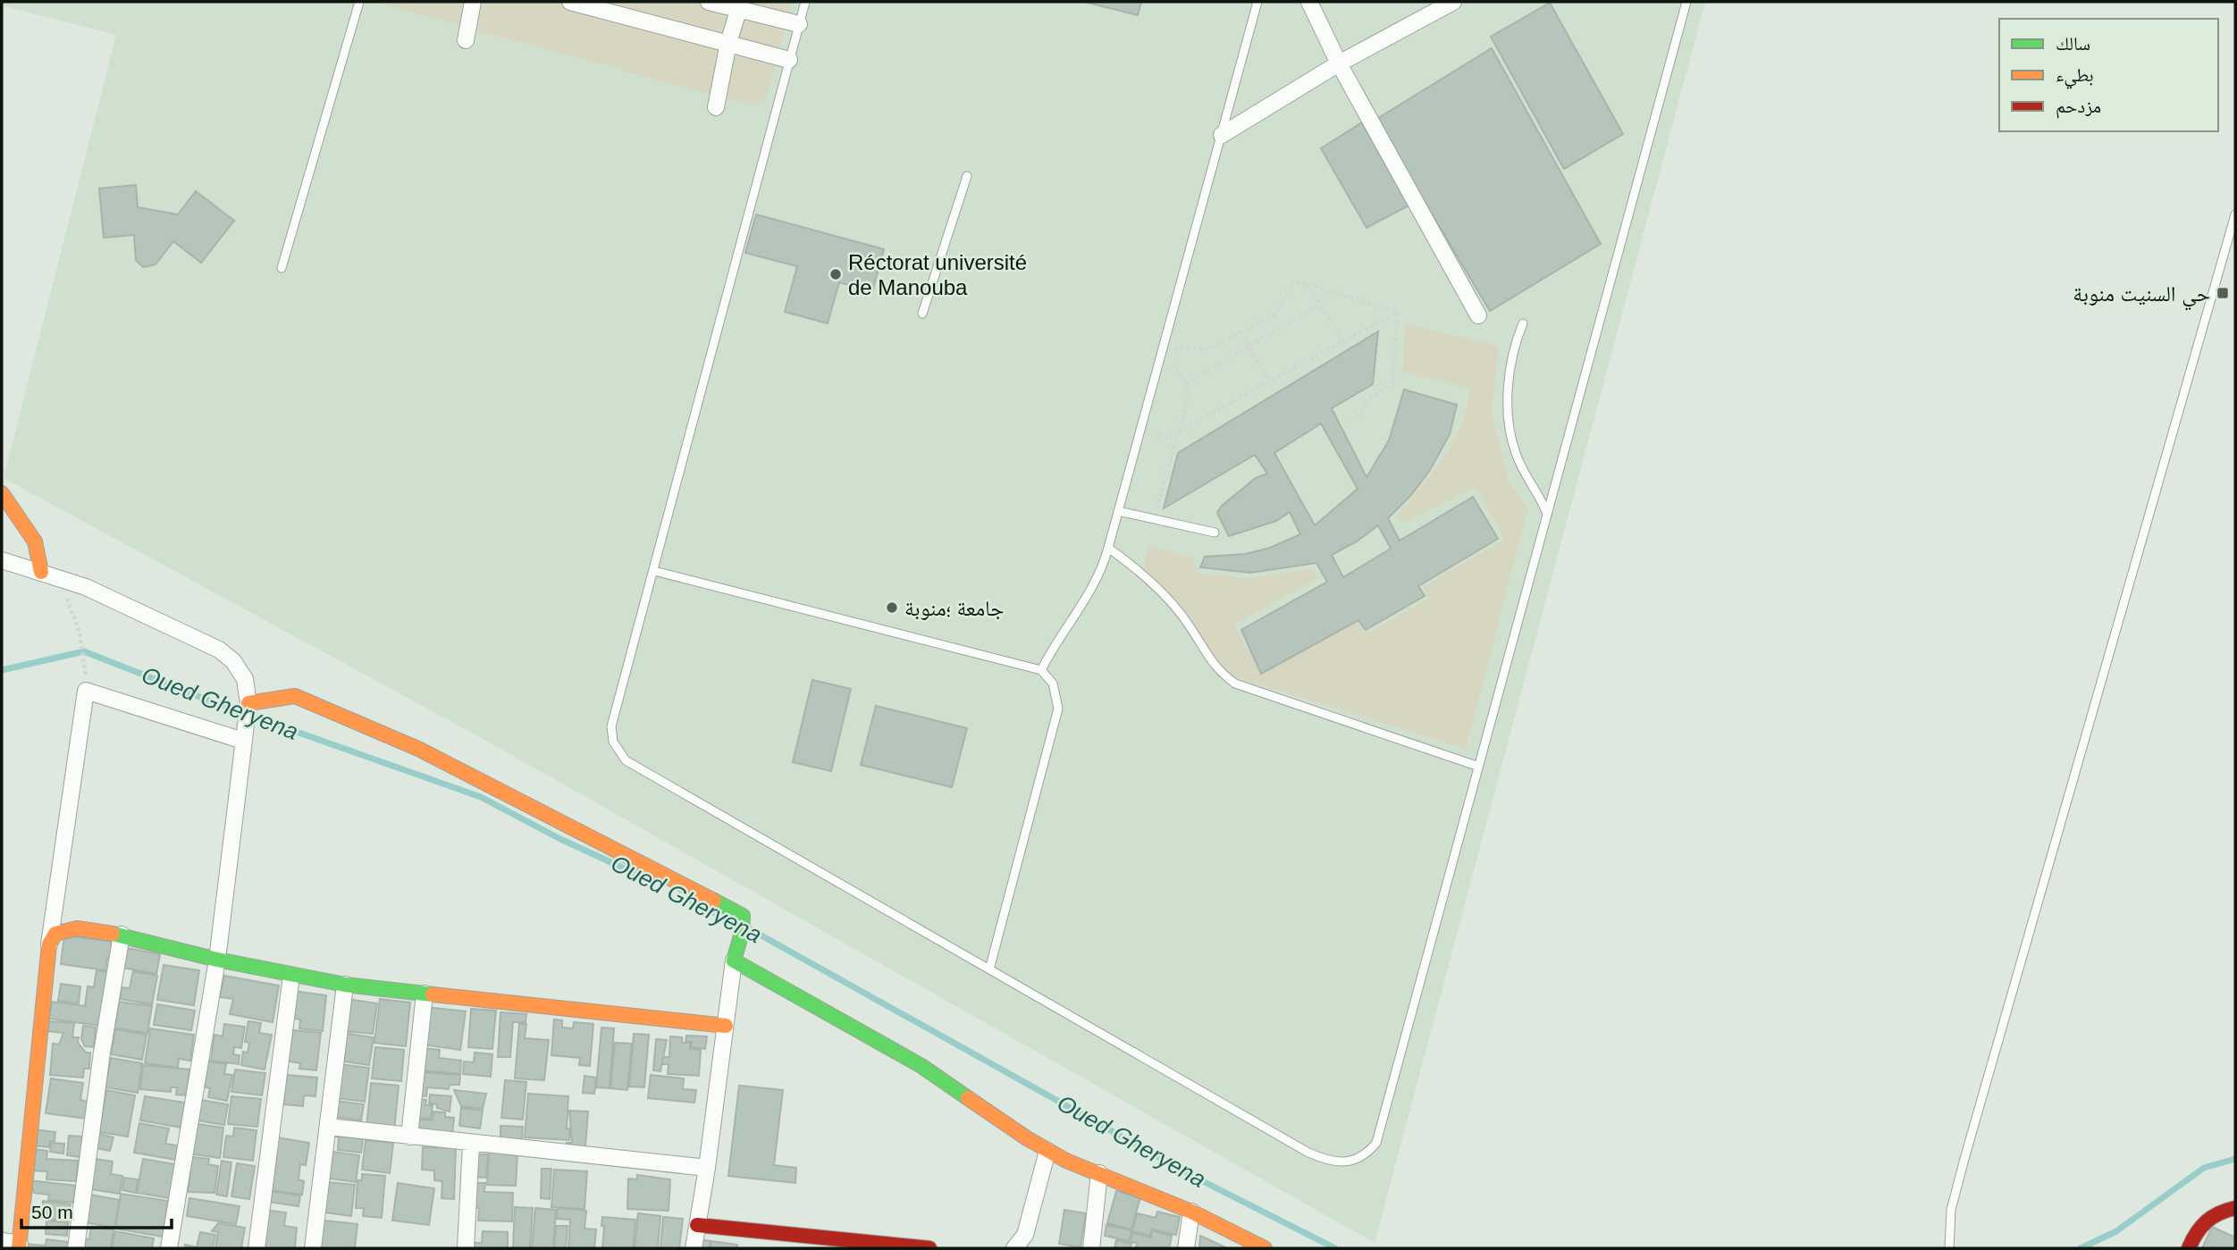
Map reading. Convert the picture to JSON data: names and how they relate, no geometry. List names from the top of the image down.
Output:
{
  "water": ["Oued Gheryena"],
  "places": {
    "other": ["Réctorat université de Manouba", "جامعة ؛منوبة"],
    "transit": ["حي السنيت منوبة"]
  },
  "legend": ["سالك", "بطيء", "مزدحم"],
  "scale_bar": "50 m"
}
